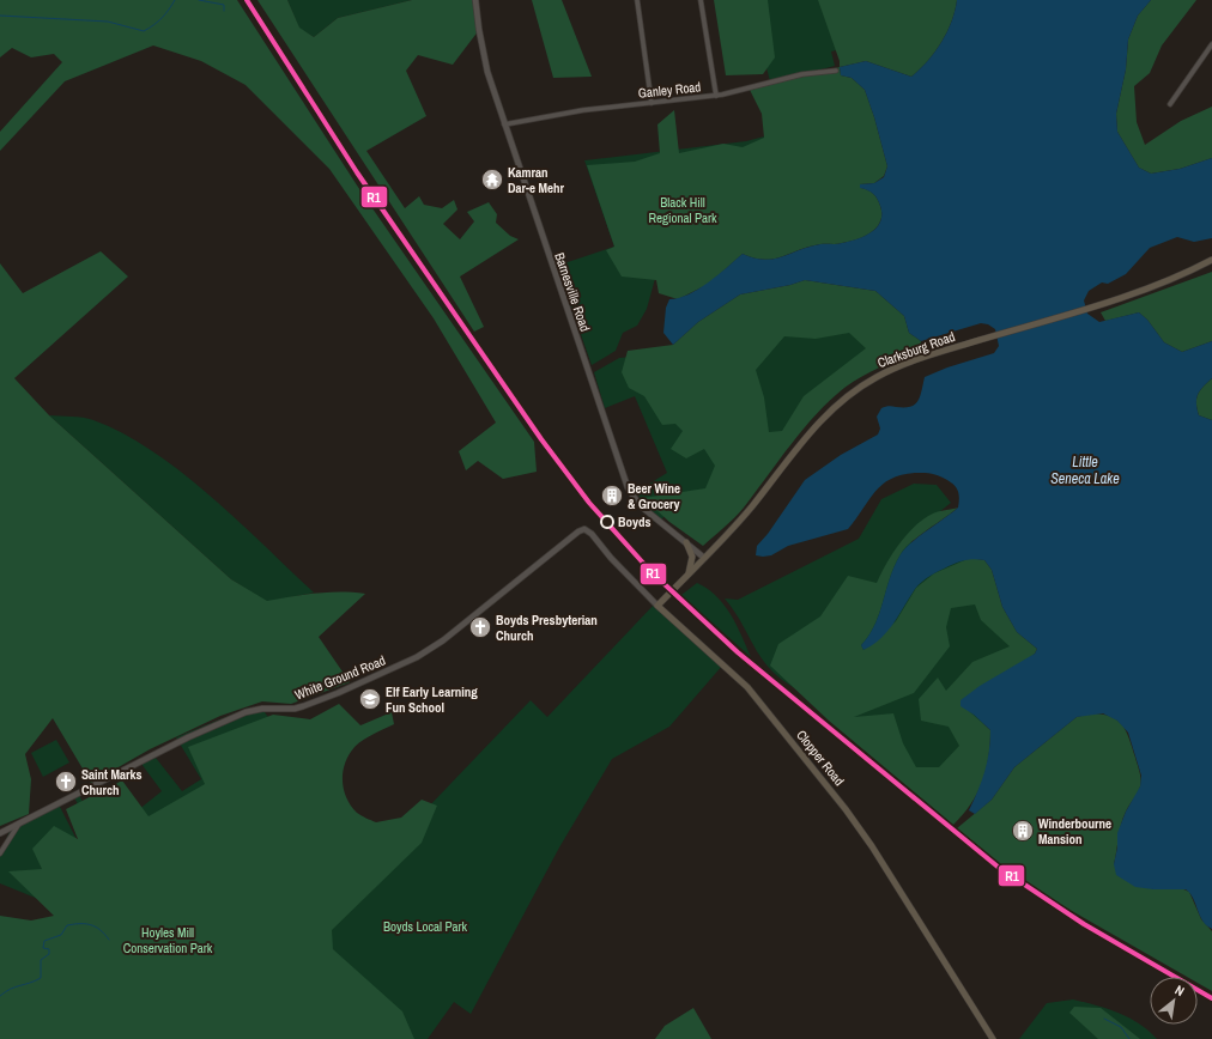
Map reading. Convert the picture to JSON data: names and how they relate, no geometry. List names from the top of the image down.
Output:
{
  "streets": {
    "main road": ["Clarksburg Road", "Clopper Road"],
    "street": ["Ganley Road", "Barnesville Road", "White Ground Road"]
  },
  "crossings": [
    ["Ganley Road", "Barnesville Road"],
    ["Barnesville Road", "Clarksburg Road"],
    ["Clarksburg Road", "Clopper Road"],
    ["White Ground Road", "Clopper Road"]
  ],
  "water": ["Little Seneca Lake"],
  "parks": ["Black Hill Regional Park", "Boyds Local Park", "Hoyles Mill Conservation Park"],
  "places": {
    "temple": ["Kamran Dar-e Mehr"],
    "building": ["Beer Wine & Grocery", "Winderbourne Mansion"],
    "other": ["Boyds"],
    "church": ["Boyds Presbyterian Church", "Saint Marks Church"],
    "school or university": ["Elf Early Learning Fun School"]
  },
  "lines": ["transit line R1"],
  "north": "top right"
}
